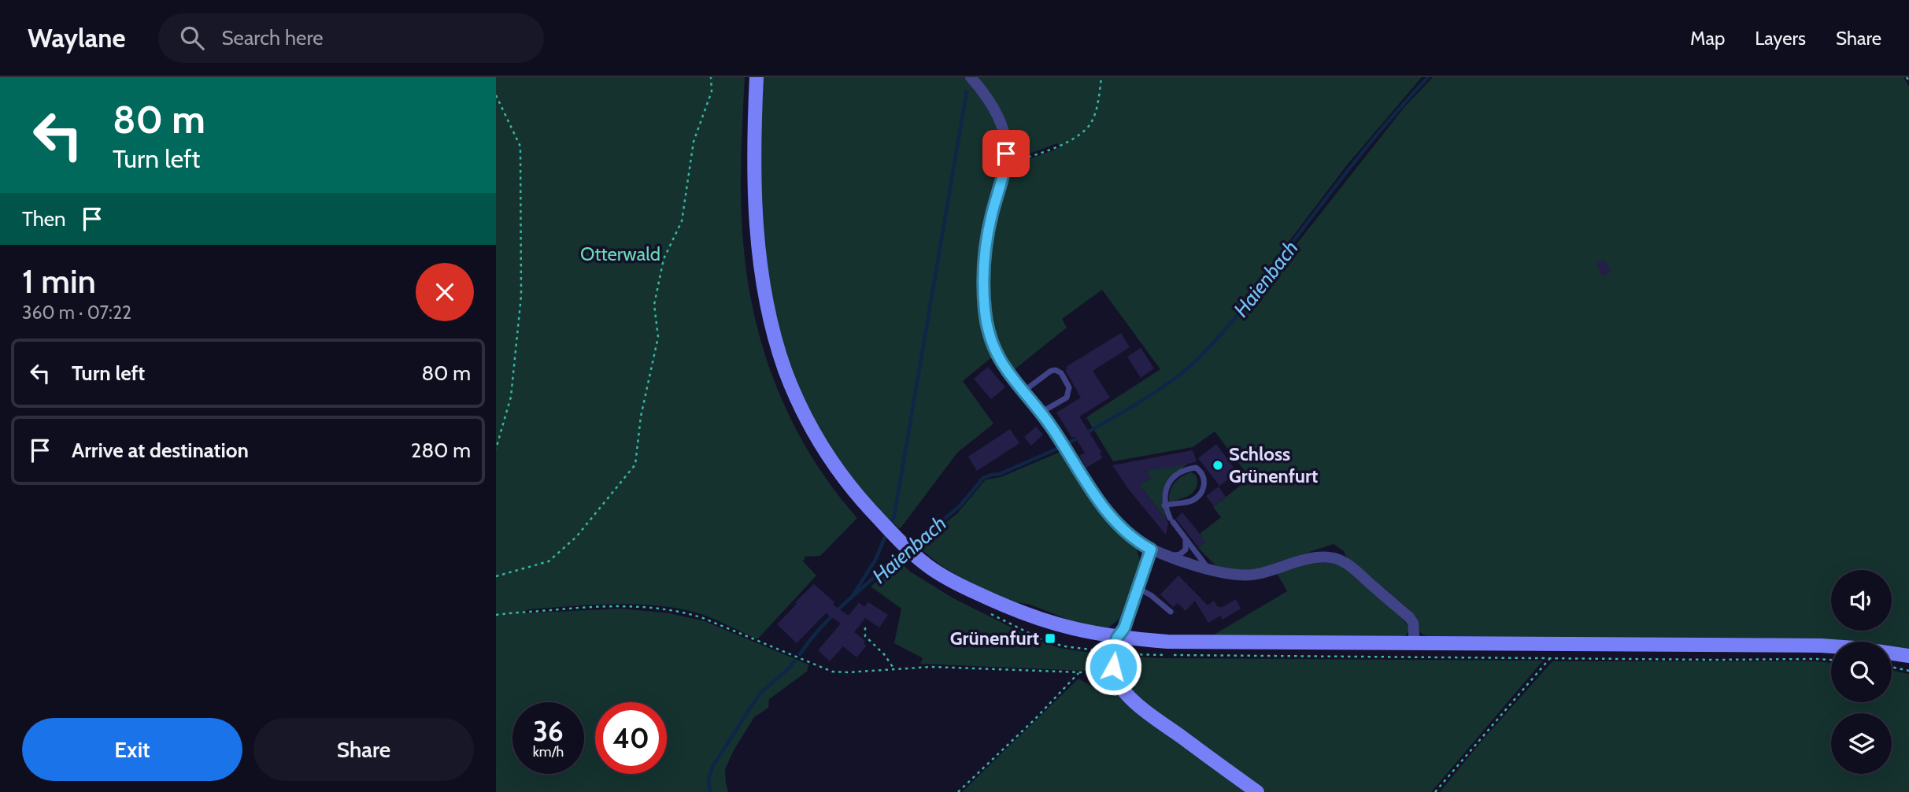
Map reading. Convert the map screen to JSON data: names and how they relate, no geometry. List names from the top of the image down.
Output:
{
  "water": ["Haienbach"],
  "parks": ["Otterwald"],
  "places": {
    "other": ["Schloss Grünenfurt"],
    "transit": ["Grünenfurt"]
  },
  "page": {
    "header": "Waylane",
    "search": "Search here",
    "nav": ["Map", "Layers", "Share"],
    "turn": ["80 m", "Turn left"],
    "then": "Then",
    "heading": ["1 min", "360 m · 07:22"],
    "list": [
      {
        "name": "Turn left",
        "value": "80 m"
      },
      {
        "name": "Arrive at destination",
        "value": "280 m"
      }
    ],
    "speed": "36 km/h",
    "limit": "40",
    "buttons": ["Exit", "Share"]
  }
}
